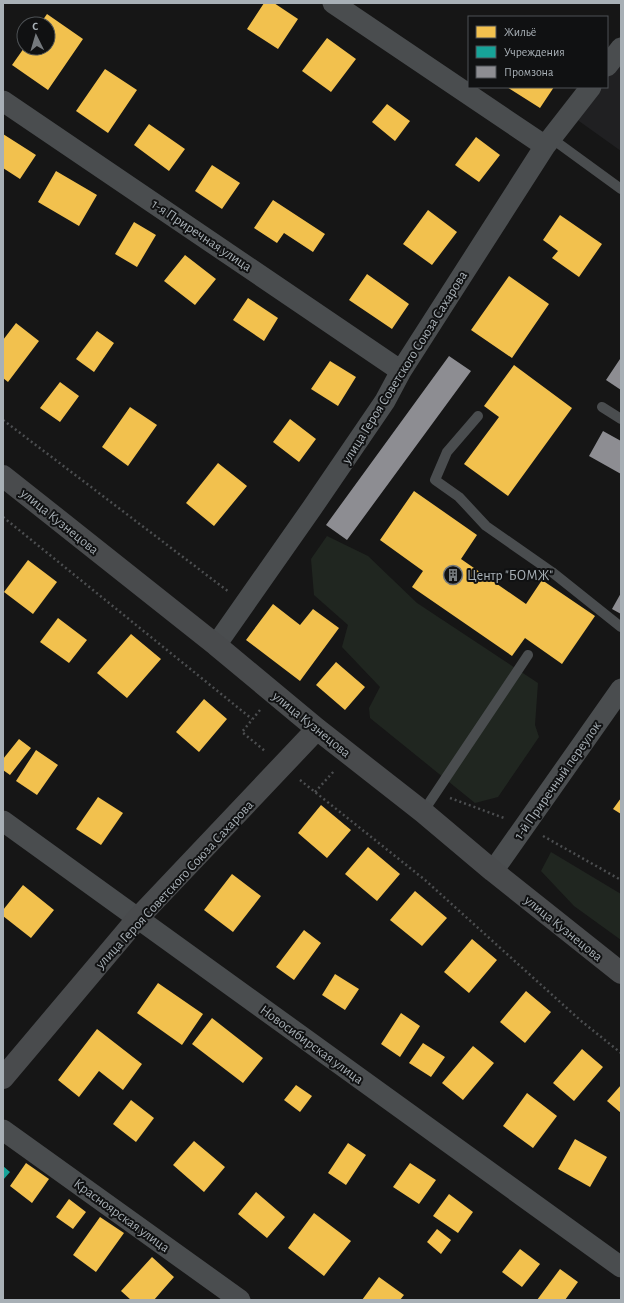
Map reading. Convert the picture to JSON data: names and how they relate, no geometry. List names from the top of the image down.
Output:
{
  "streets": {
    "main road": ["улица Героя Советского Союза Сахарова", "улица Кузнецова"],
    "street": [
      "1-я Приречная улица",
      "1-й Приречный переулок",
      "Новосибирская улица",
      "Красноярская улица"
    ]
  },
  "crossings": [
    ["1-я Приречная улица", "улица Героя Советского Союза Сахарова"],
    ["улица Героя Советского Союза Сахарова", "улица Кузнецова"],
    ["улица Героя Советского Союза Сахарова", "Новосибирская улица"],
    ["улица Кузнецова", "1-й Приречный переулок"]
  ],
  "places": {
    "building": ["Центр \"БОМЖ\""]
  },
  "legend": ["Жильё", "Учреждения", "Промзона"],
  "north": "top"
}
